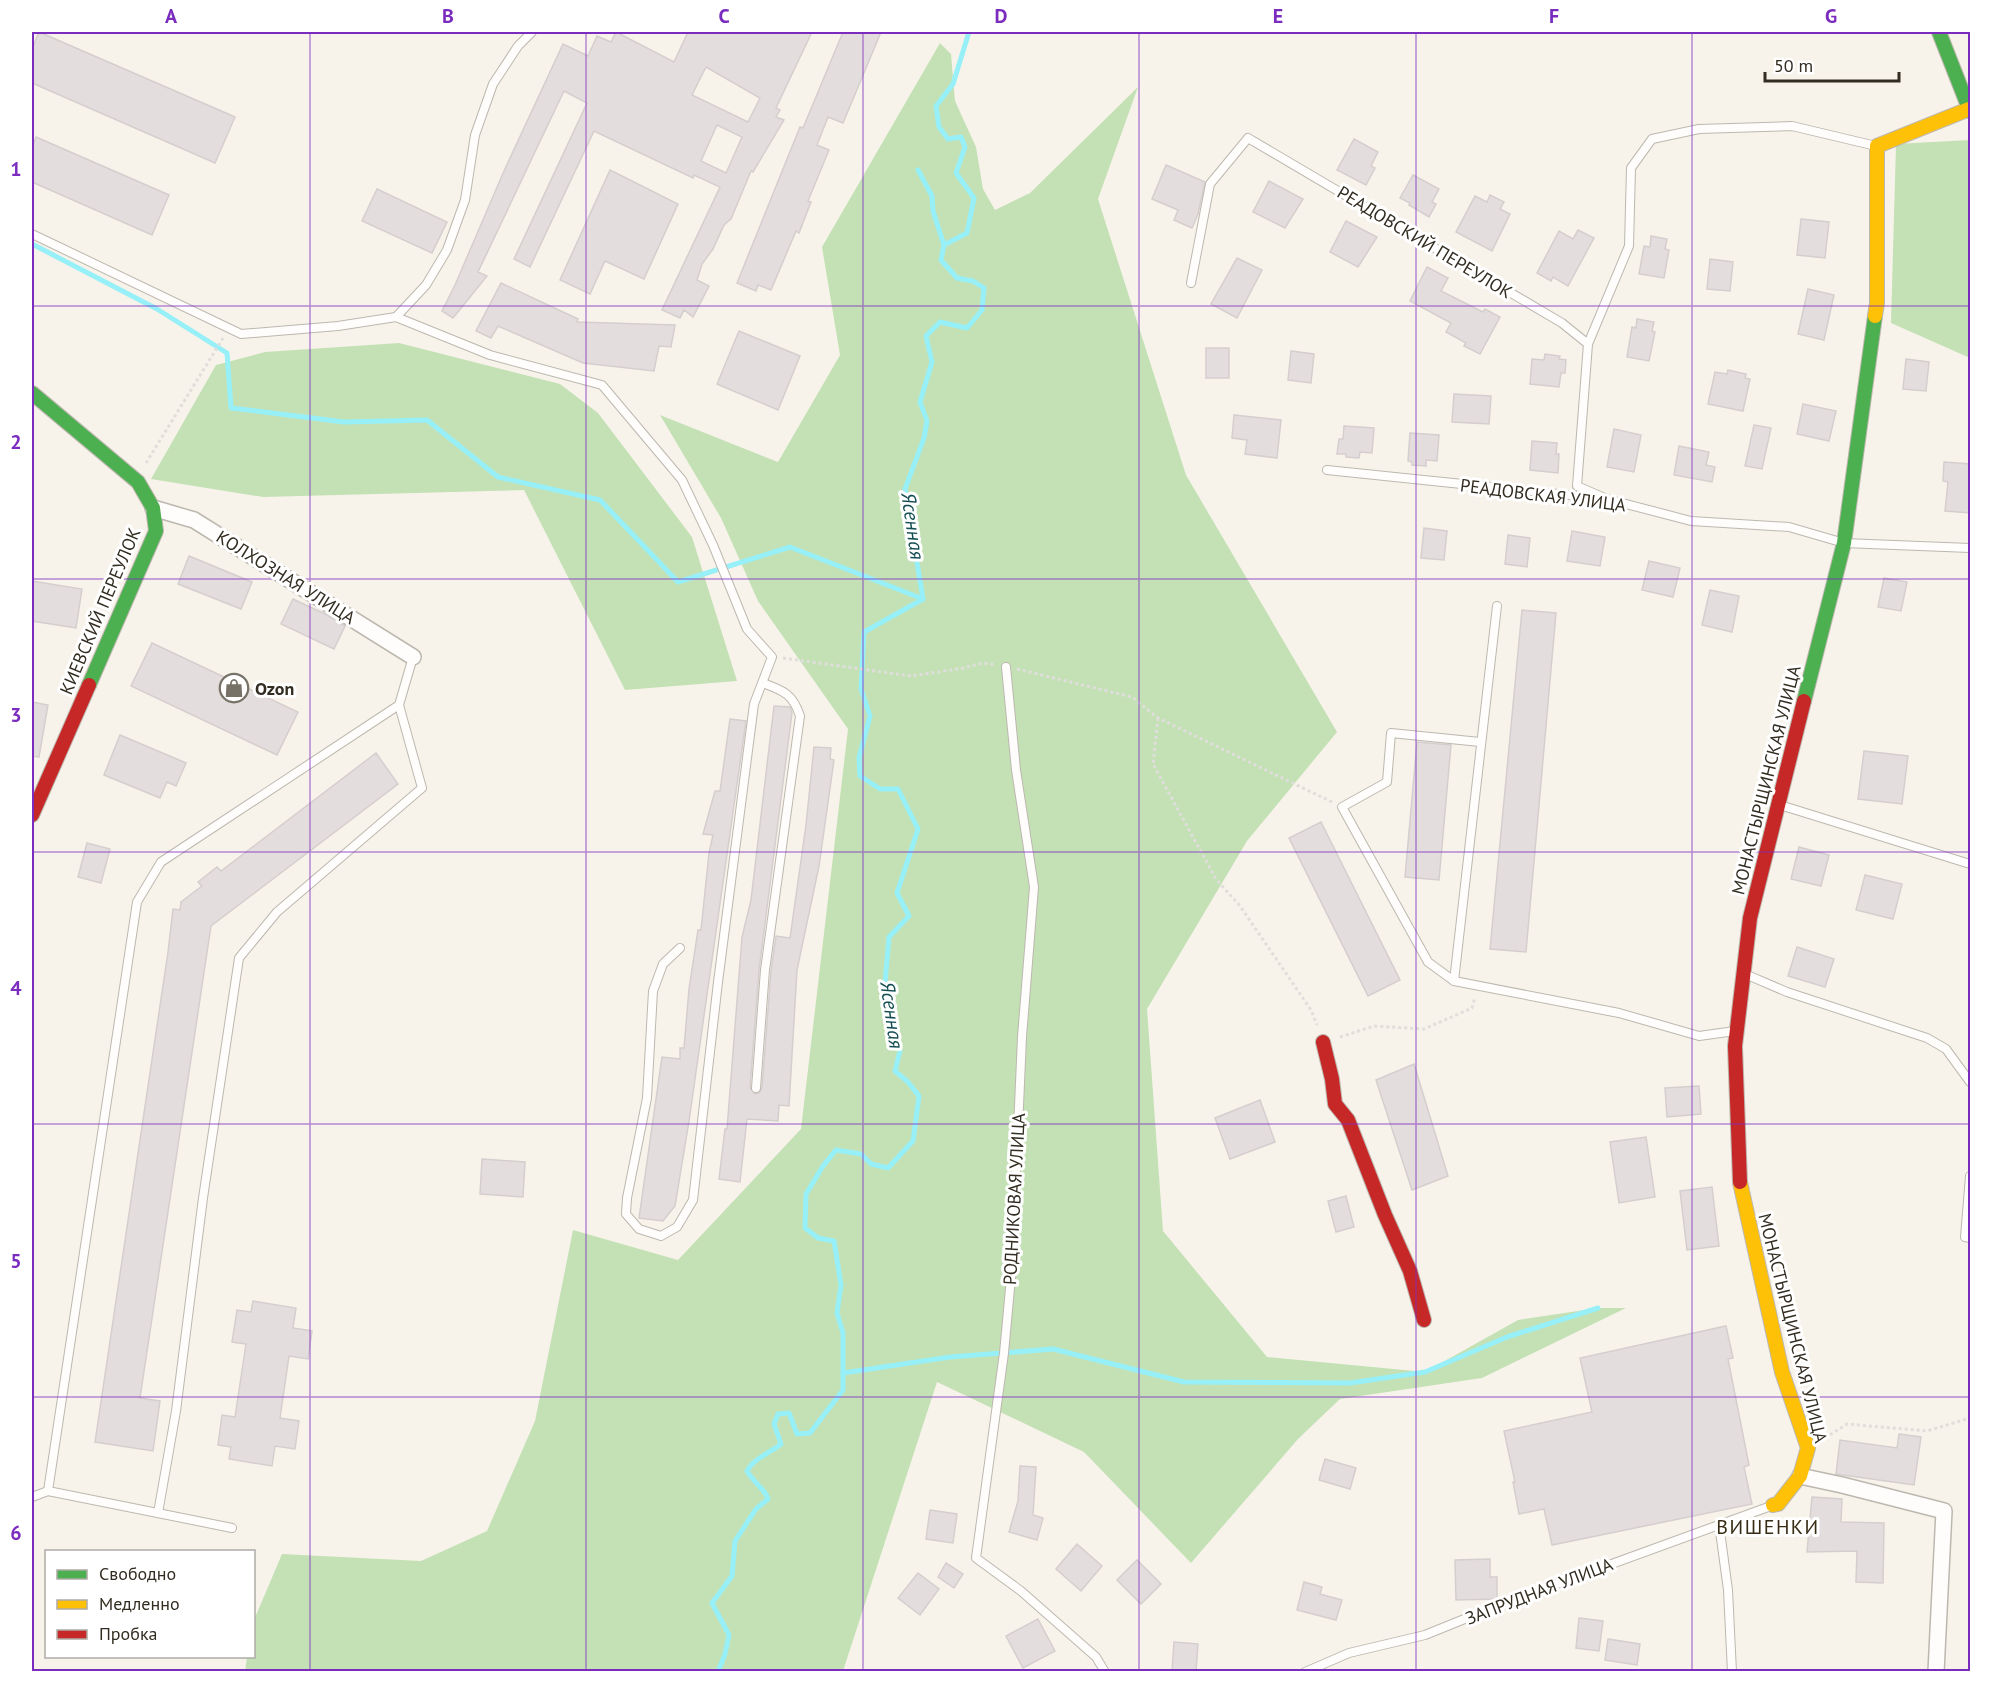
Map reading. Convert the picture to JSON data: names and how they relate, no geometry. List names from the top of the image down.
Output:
{
  "streets": {
    "street": ["КОЛХОЗНАЯ УЛИЦА", "КИЕВСКИЙ ПЕРЕУЛОК", "МОНАСТЫРЩИНСКАЯ УЛИЦА"],
    "lane": [
      "РЕАДОВСКИЙ ПЕРЕУЛОК",
      "РЕАДОВСКАЯ УЛИЦА",
      "РОДНИКОВАЯ УЛИЦА",
      "ЗАПРУДНАЯ УЛИЦА"
    ]
  },
  "crossings": [
    ["РЕАДОВСКАЯ УЛИЦА", "МОНАСТЫРЩИНСКАЯ УЛИЦА"],
    ["КОЛХОЗНАЯ УЛИЦА", "КИЕВСКИЙ ПЕРЕУЛОК"],
    ["МОНАСТЫРЩИНСКАЯ УЛИЦА", "ЗАПРУДНАЯ УЛИЦА"]
  ],
  "districts": ["ВИШЕНКИ"],
  "water": ["Ясенная"],
  "places": {
    "shop": ["Ozon"]
  },
  "legend": ["Свободно", "Медленно", "Пробка"],
  "scale_bar": "50 m",
  "grid": {
    "columns": [
      "A",
      "B",
      "C",
      "D",
      "E",
      "F",
      "G"
    ],
    "rows": [
      "1",
      "2",
      "3",
      "4",
      "5",
      "6"
    ]
  }
}
